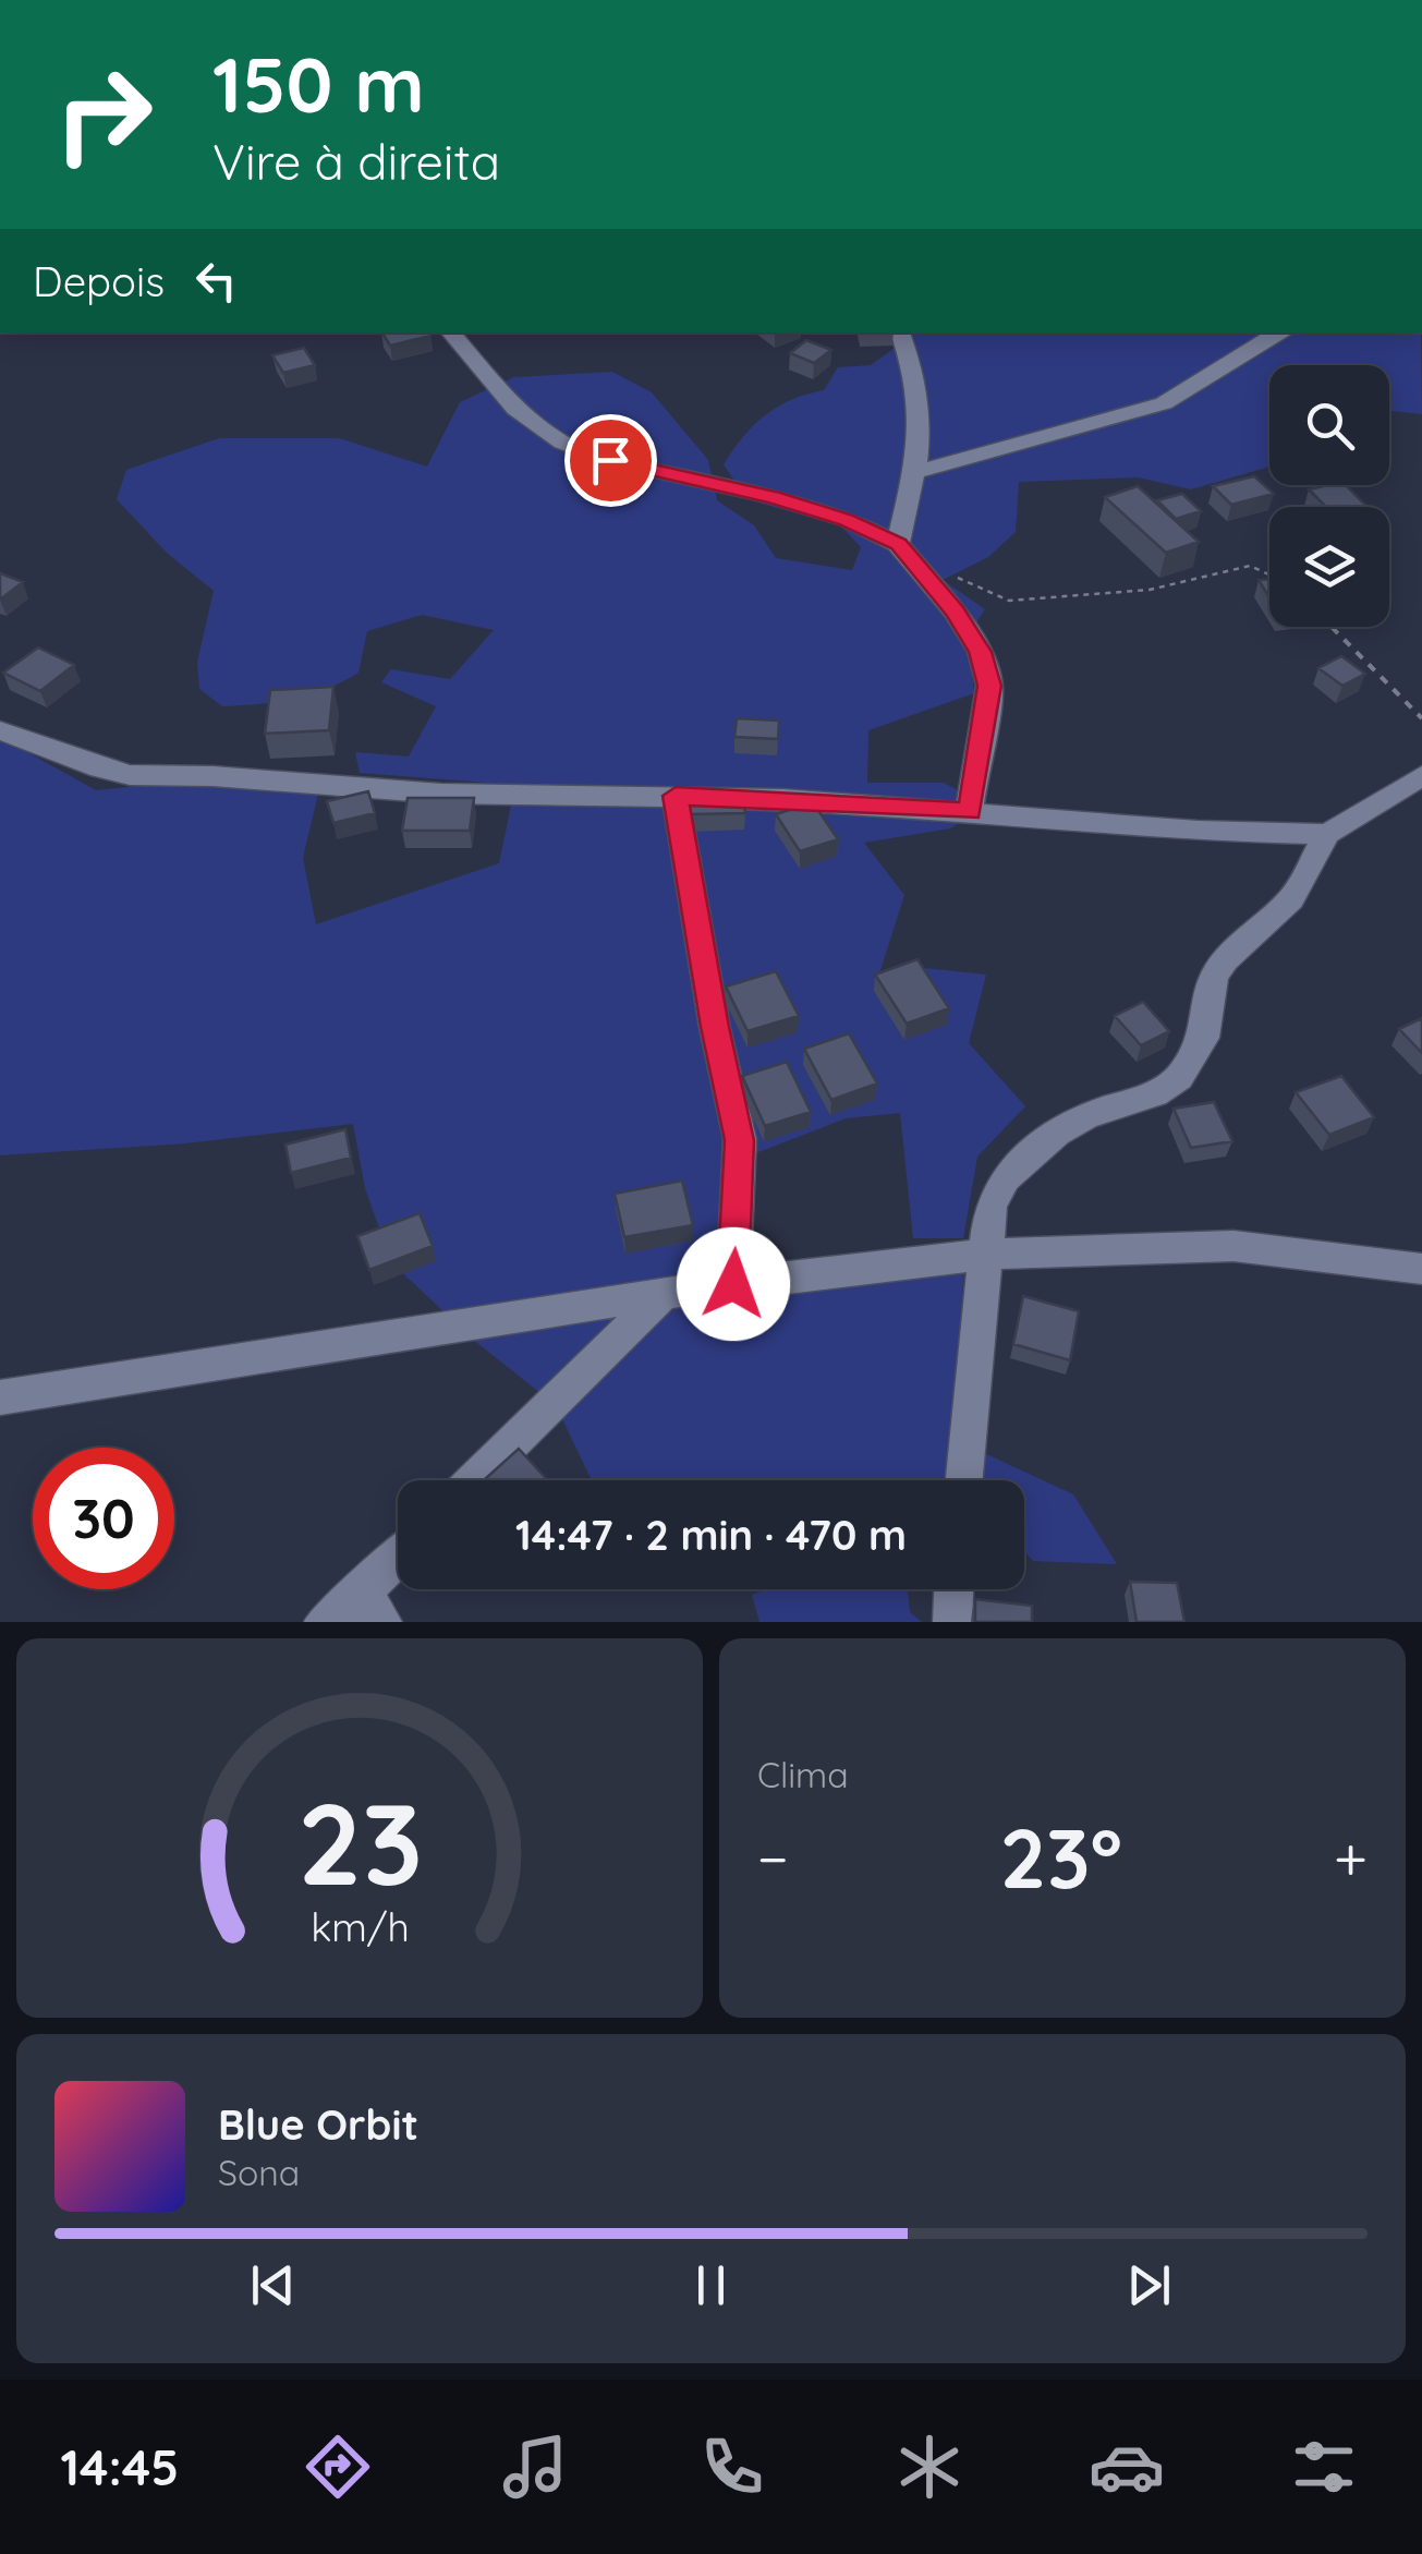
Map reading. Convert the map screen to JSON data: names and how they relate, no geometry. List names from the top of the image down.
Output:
{
  "page": {
    "turn": ["150 m", "Vire à direita"],
    "then": "Depois",
    "limit": "30",
    "trip": "14:47 · 2 min · 470 m",
    "tile": "Clima",
    "heat": ["−", "23°", "+"],
    "song": ["Blue Orbit", "Sona"],
    "tabs": "14:45",
    "gauge": ["23", "km/h"]
  }
}
